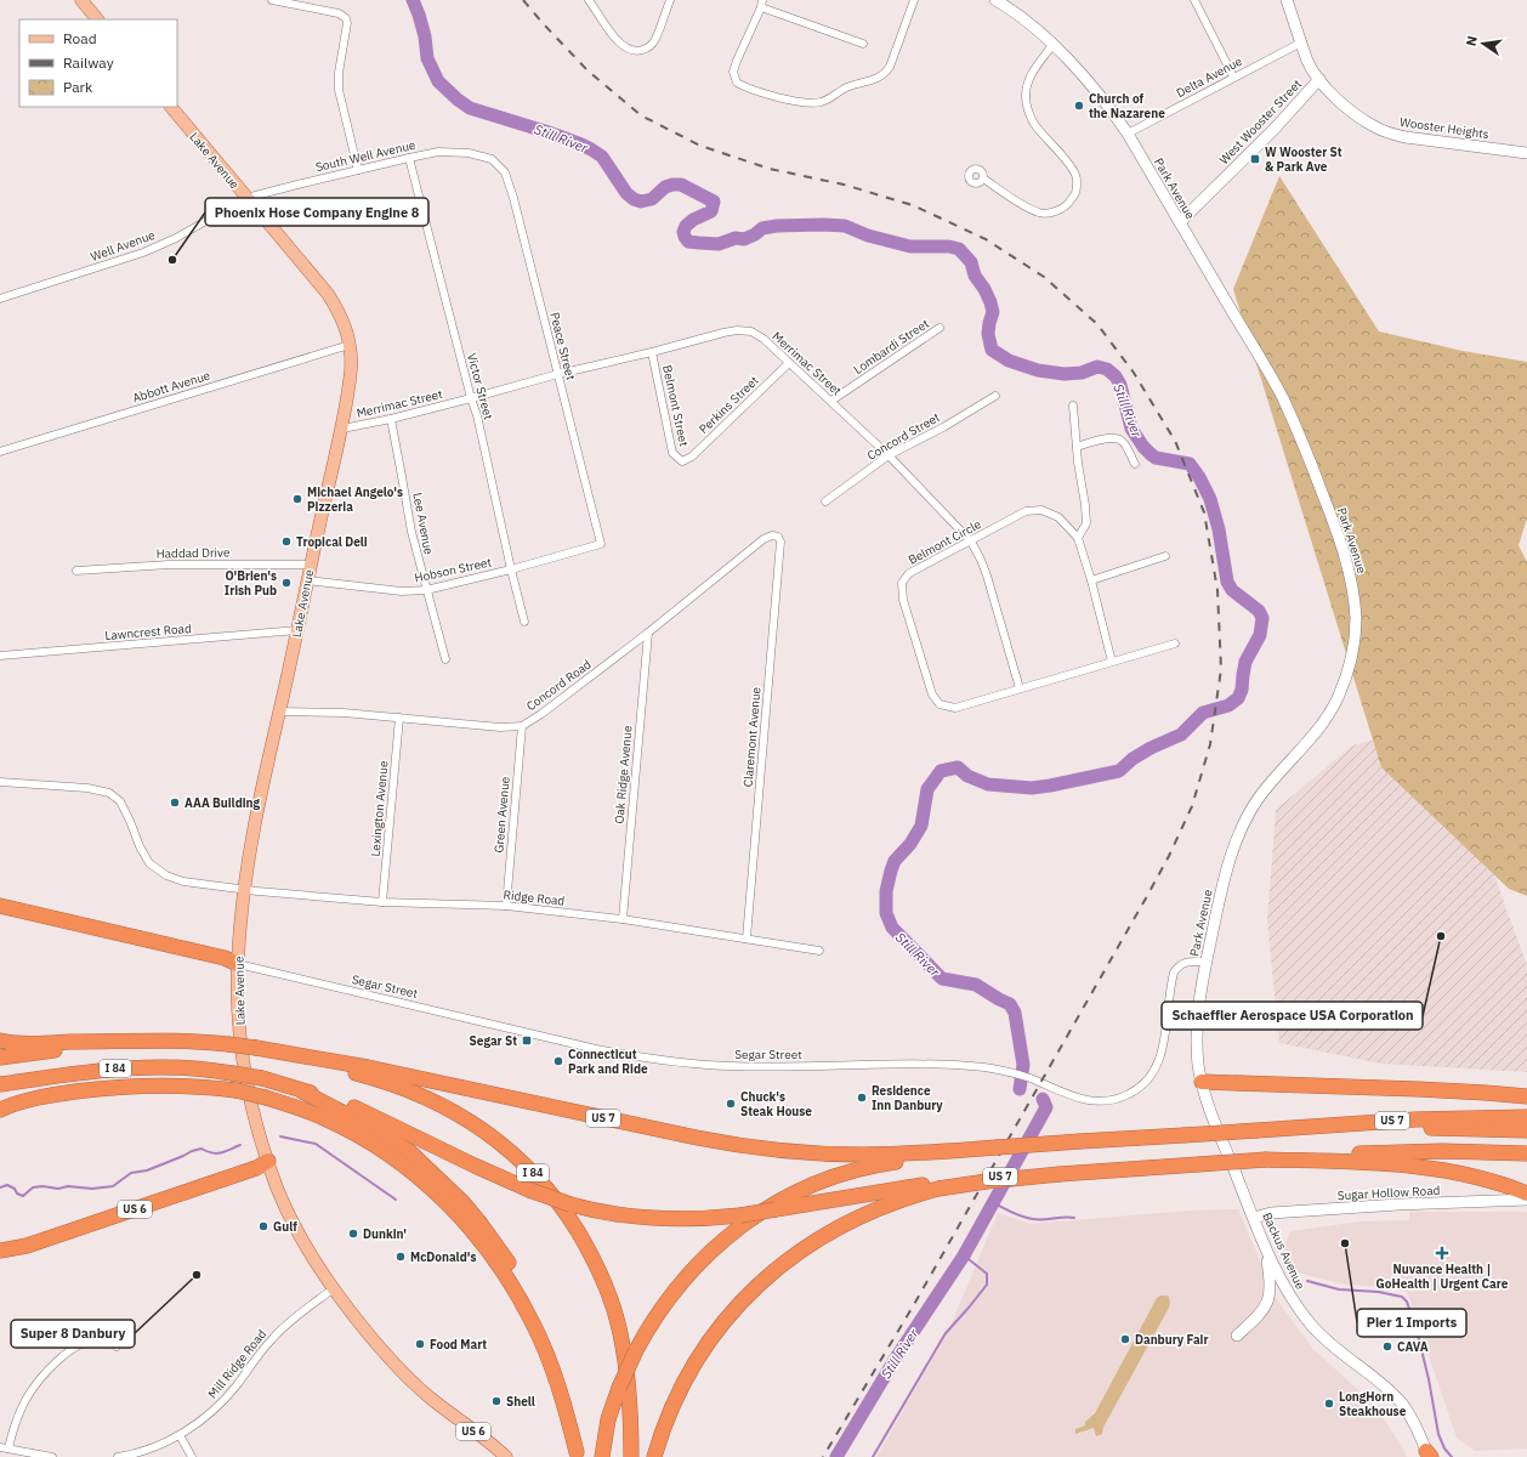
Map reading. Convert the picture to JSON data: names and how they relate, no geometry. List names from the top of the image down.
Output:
{
  "streets": {
    "highway": ["I 84", "US 7", "US 6"],
    "main road": [
      "West Wooster Street",
      "Wooster Heights",
      "Lake Avenue",
      "Park Avenue",
      "Sugar Hollow Road",
      "Backus Avenue"
    ],
    "street": [
      "Delta Avenue",
      "South Well Avenue",
      "Well Avenue",
      "Peace Street",
      "Lombardi Street",
      "Merrimac Street",
      "Abbott Avenue",
      "Victor Street",
      "Perkins Street",
      "Belmont Street",
      "Concord Street",
      "Lee Avenue",
      "Belmont Circle",
      "Haddad Drive",
      "Hobson Street",
      "Lawncrest Road",
      "Concord Road",
      "Claremont Avenue",
      "Oak Ridge Avenue",
      "Lexington Avenue",
      "Green Avenue",
      "Ridge Road",
      "Segar Street",
      "Mill Ridge Road"
    ]
  },
  "crossings": [
    ["Delta Avenue", "West Wooster Street"],
    ["Delta Avenue", "Park Avenue"],
    ["West Wooster Street", "Wooster Heights"],
    ["West Wooster Street", "Park Avenue"],
    ["South Well Avenue", "Lake Avenue"],
    ["South Well Avenue", "Well Avenue"],
    ["South Well Avenue", "Peace Street"],
    ["South Well Avenue", "Victor Street"],
    ["Lake Avenue", "Well Avenue"],
    ["Lake Avenue", "Merrimac Street"],
    ["Lake Avenue", "Abbott Avenue"],
    ["Lake Avenue", "Haddad Drive"],
    ["Lake Avenue", "Hobson Street"],
    ["Lake Avenue", "Lawncrest Road"],
    ["Lake Avenue", "Concord Road"],
    ["Lake Avenue", "Ridge Road"],
    ["Lake Avenue", "Segar Street"],
    ["Lake Avenue", "US 6"],
    ["Park Avenue", "Segar Street"],
    ["Park Avenue", "Backus Avenue"],
    ["Peace Street", "Merrimac Street"],
    ["Peace Street", "Hobson Street"],
    ["Lombardi Street", "Merrimac Street"],
    ["Merrimac Street", "Victor Street"],
    ["Merrimac Street", "Perkins Street"],
    ["Merrimac Street", "Belmont Street"],
    ["Merrimac Street", "Concord Street"],
    ["Merrimac Street", "Lee Avenue"],
    ["Merrimac Street", "Belmont Circle"],
    ["Victor Street", "Hobson Street"],
    ["Perkins Street", "Belmont Street"],
    ["Lee Avenue", "Hobson Street"],
    ["Concord Road", "Claremont Avenue"],
    ["Concord Road", "Oak Ridge Avenue"],
    ["Concord Road", "Lexington Avenue"],
    ["Concord Road", "Green Avenue"],
    ["Claremont Avenue", "Ridge Road"],
    ["Oak Ridge Avenue", "Ridge Road"],
    ["Lexington Avenue", "Ridge Road"],
    ["Green Avenue", "Ridge Road"],
    ["I 84", "US 7"],
    ["Sugar Hollow Road", "Backus Avenue"],
    ["US 6", "Mill Ridge Road"]
  ],
  "water": ["Still River"],
  "places": {
    "other": [
      "Church of the Nazarene",
      "Phoenix Hose Company Engine 8",
      "Michael Angelo's Pizzeria",
      "Tropical Deli",
      "O'Brien's Irish Pub",
      "AAA Building",
      "Schaeffler Aerospace USA Corporation",
      "Connecticut Park and Ride",
      "Residence Inn Danbury",
      "Chuck's Steak House",
      "Gulf",
      "Dunkin'",
      "Pier 1 Imports",
      "McDonald's",
      "Super 8 Danbury",
      "Danbury Fair",
      "Food Mart",
      "CAVA",
      "Shell",
      "LongHorn Steakhouse"
    ],
    "transit": ["W Wooster St & Park Ave", "Segar St"],
    "health": ["Nuvance Health | GoHealth | Urgent Care"]
  },
  "legend": ["Road", "Railway", "Park"],
  "north": "left"
}
